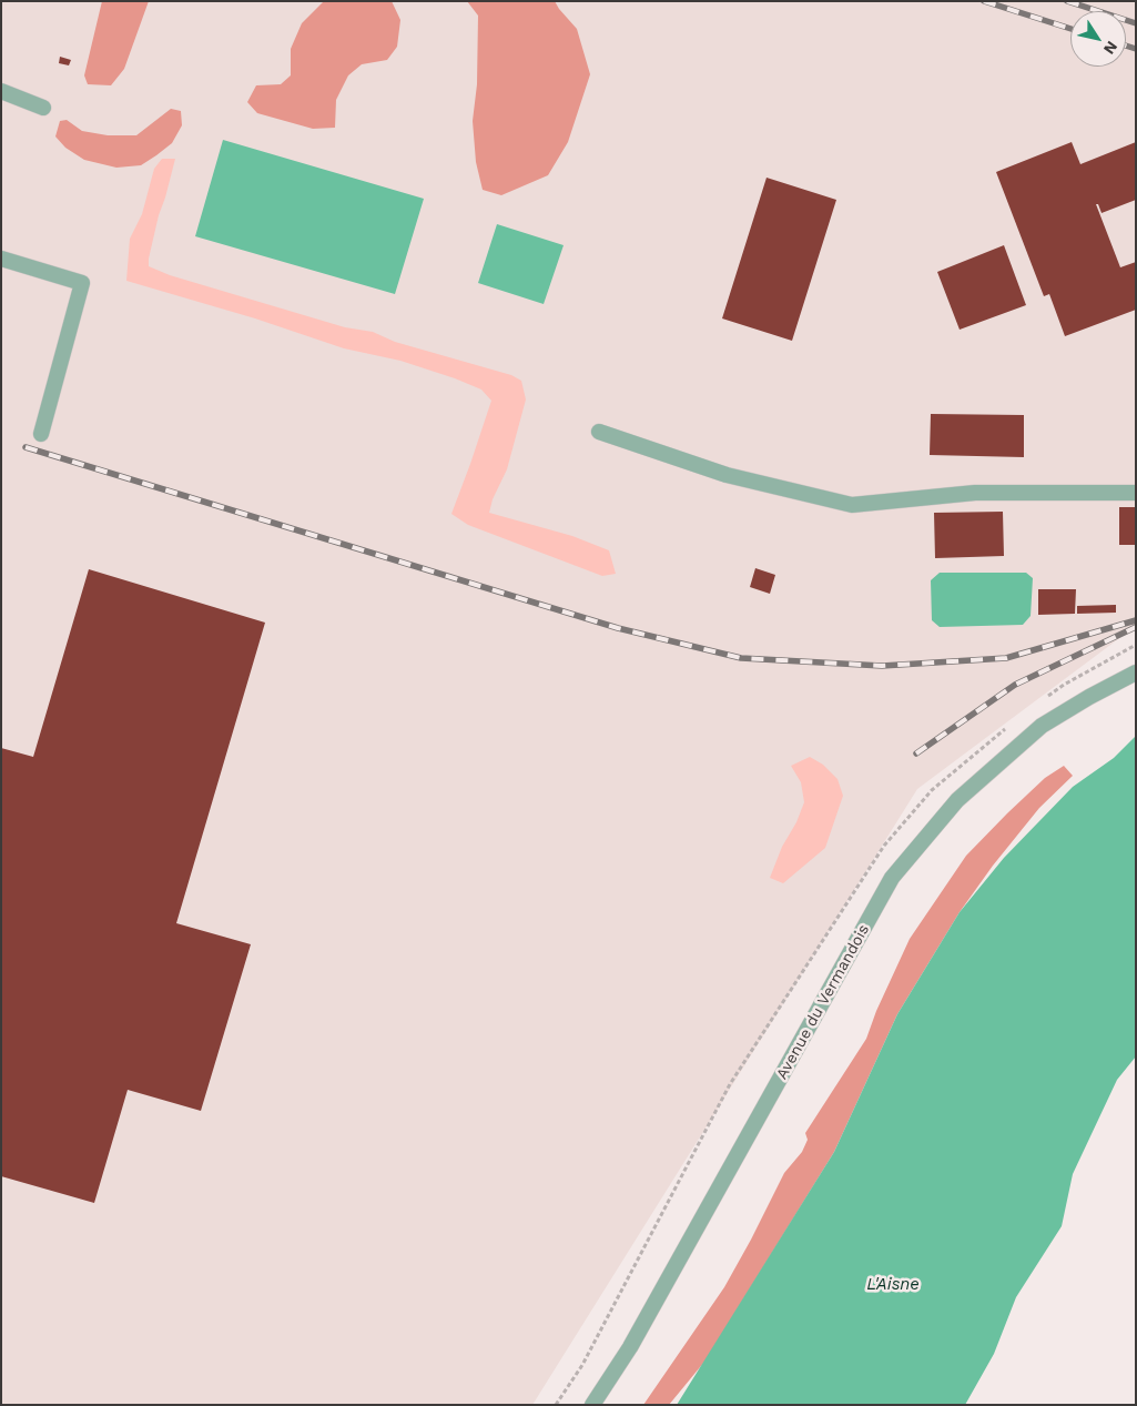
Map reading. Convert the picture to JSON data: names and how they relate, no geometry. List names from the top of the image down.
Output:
{
  "streets": {
    "street": ["Avenue du Vermandois"]
  },
  "water": ["L'Aisne"],
  "north": "bottom right"
}
